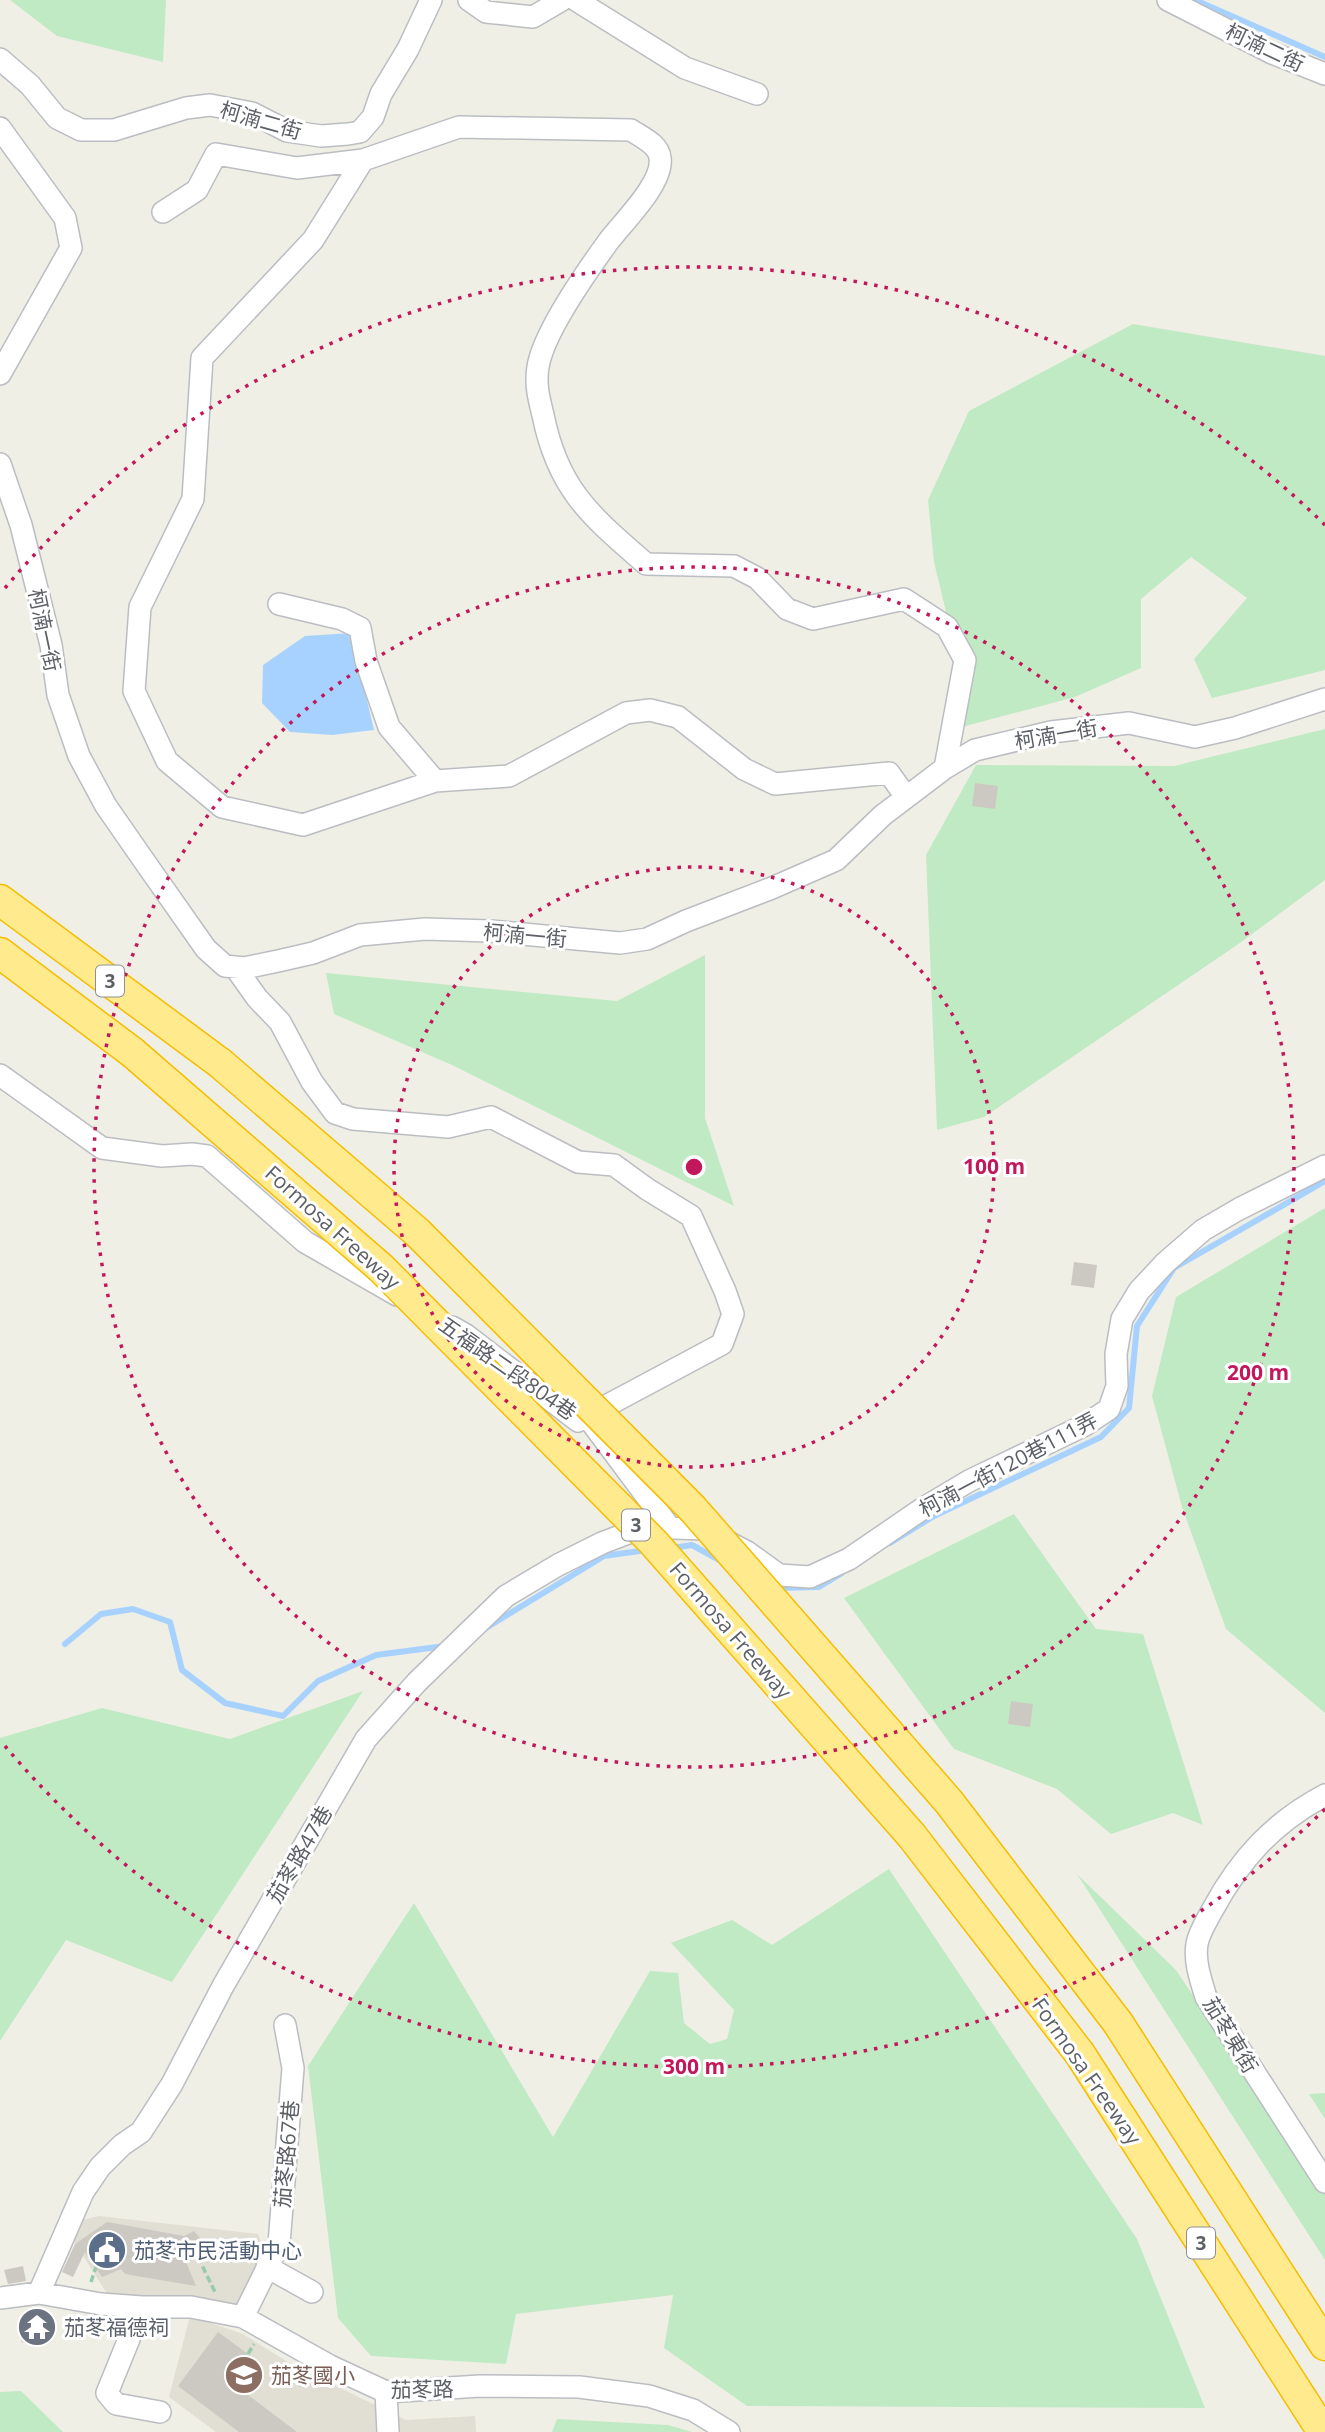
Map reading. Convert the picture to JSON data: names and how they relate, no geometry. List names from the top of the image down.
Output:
{
  "streets": {
    "highway": ["3", "Formosa Freeway"],
    "street": [
      "柯湳二街",
      "柯湳一街",
      "五福路二段804巷",
      "柯湳一街120巷111弄",
      "茄苳路47巷",
      "茄苳東街",
      "茄苳路67巷",
      "茄苳路"
    ]
  },
  "crossings": [
    ["柯湳一街120巷111弄", "茄苳路47巷"],
    ["茄苳路47巷", "茄苳路"],
    ["茄苳路67巷", "茄苳路"]
  ],
  "places": {
    "public building": ["茄苳市民活動中心"],
    "temple": ["茄苳福德祠"],
    "school or university": ["茄苳國小"]
  },
  "rings": ["100 m", "200 m", "300 m"]
}
